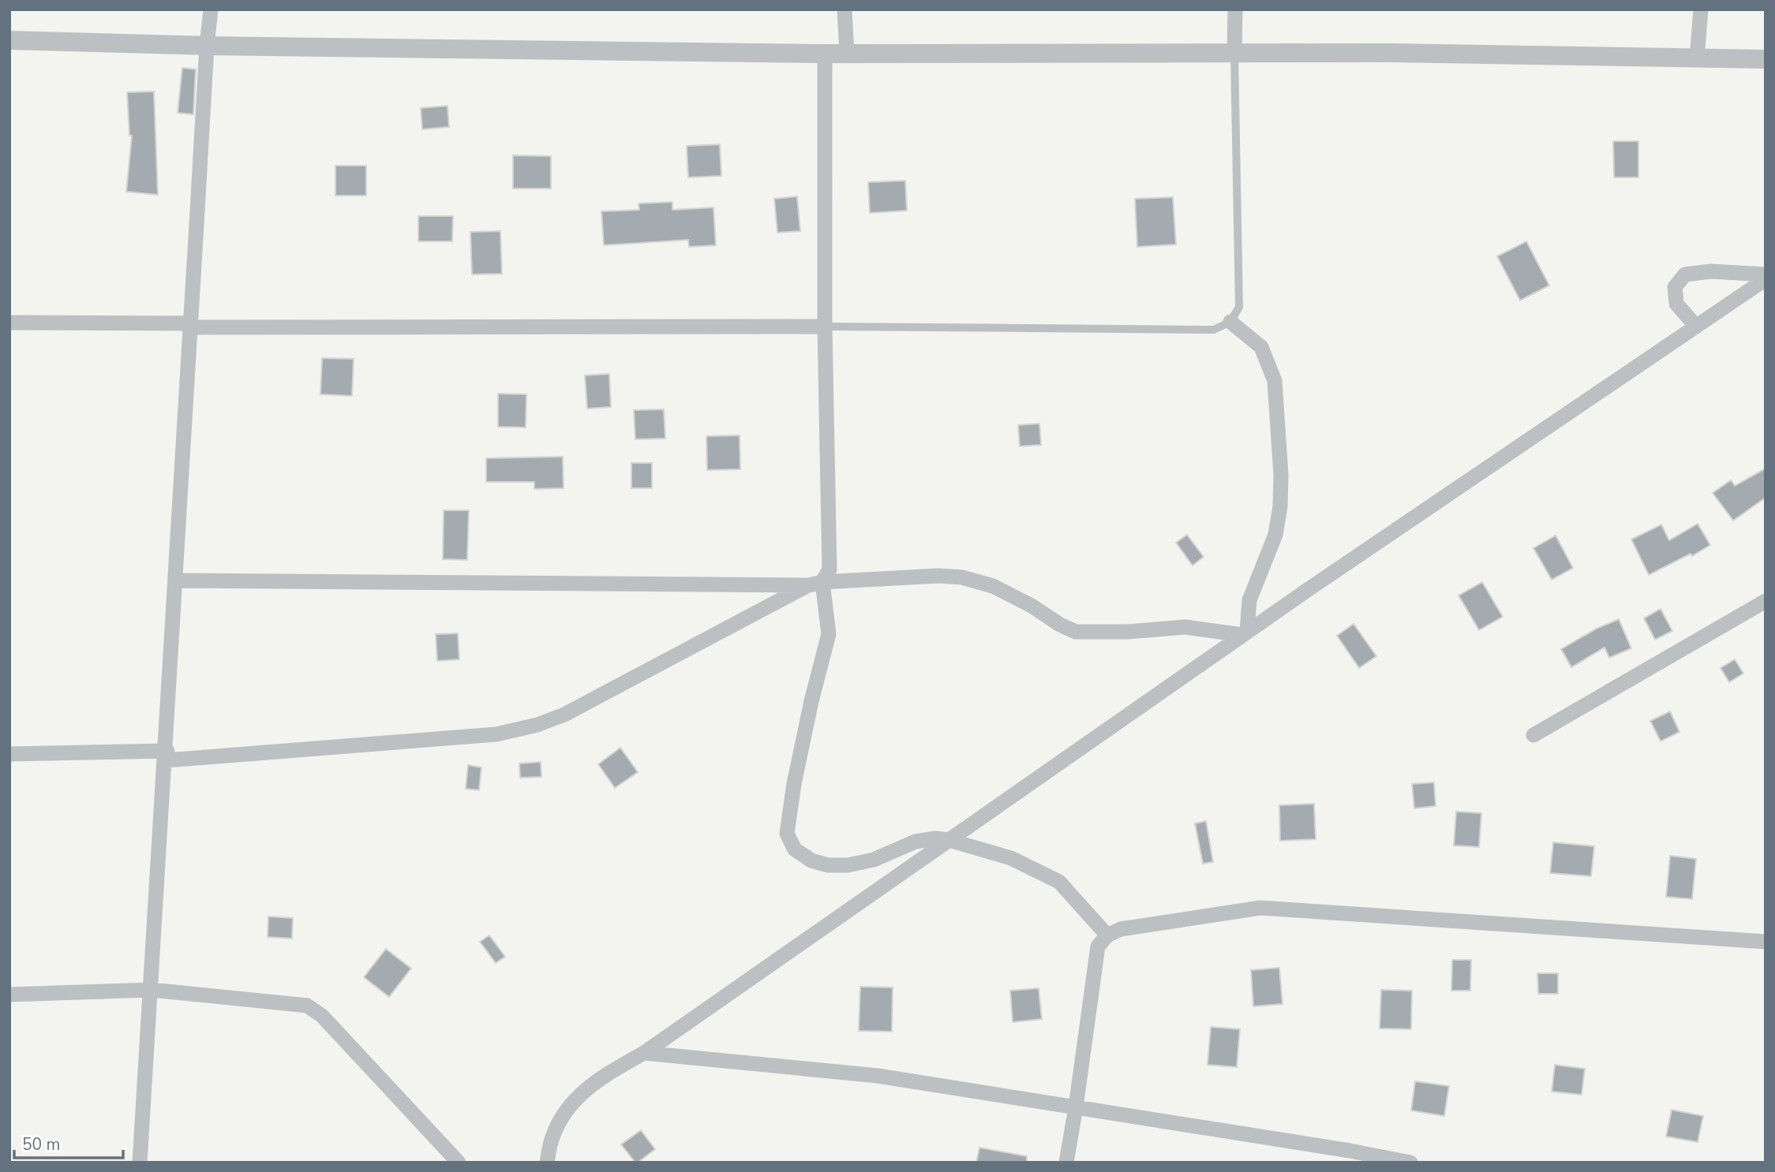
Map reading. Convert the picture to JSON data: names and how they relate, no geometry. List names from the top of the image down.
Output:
{
  "scale_bar": "50 m"
}
